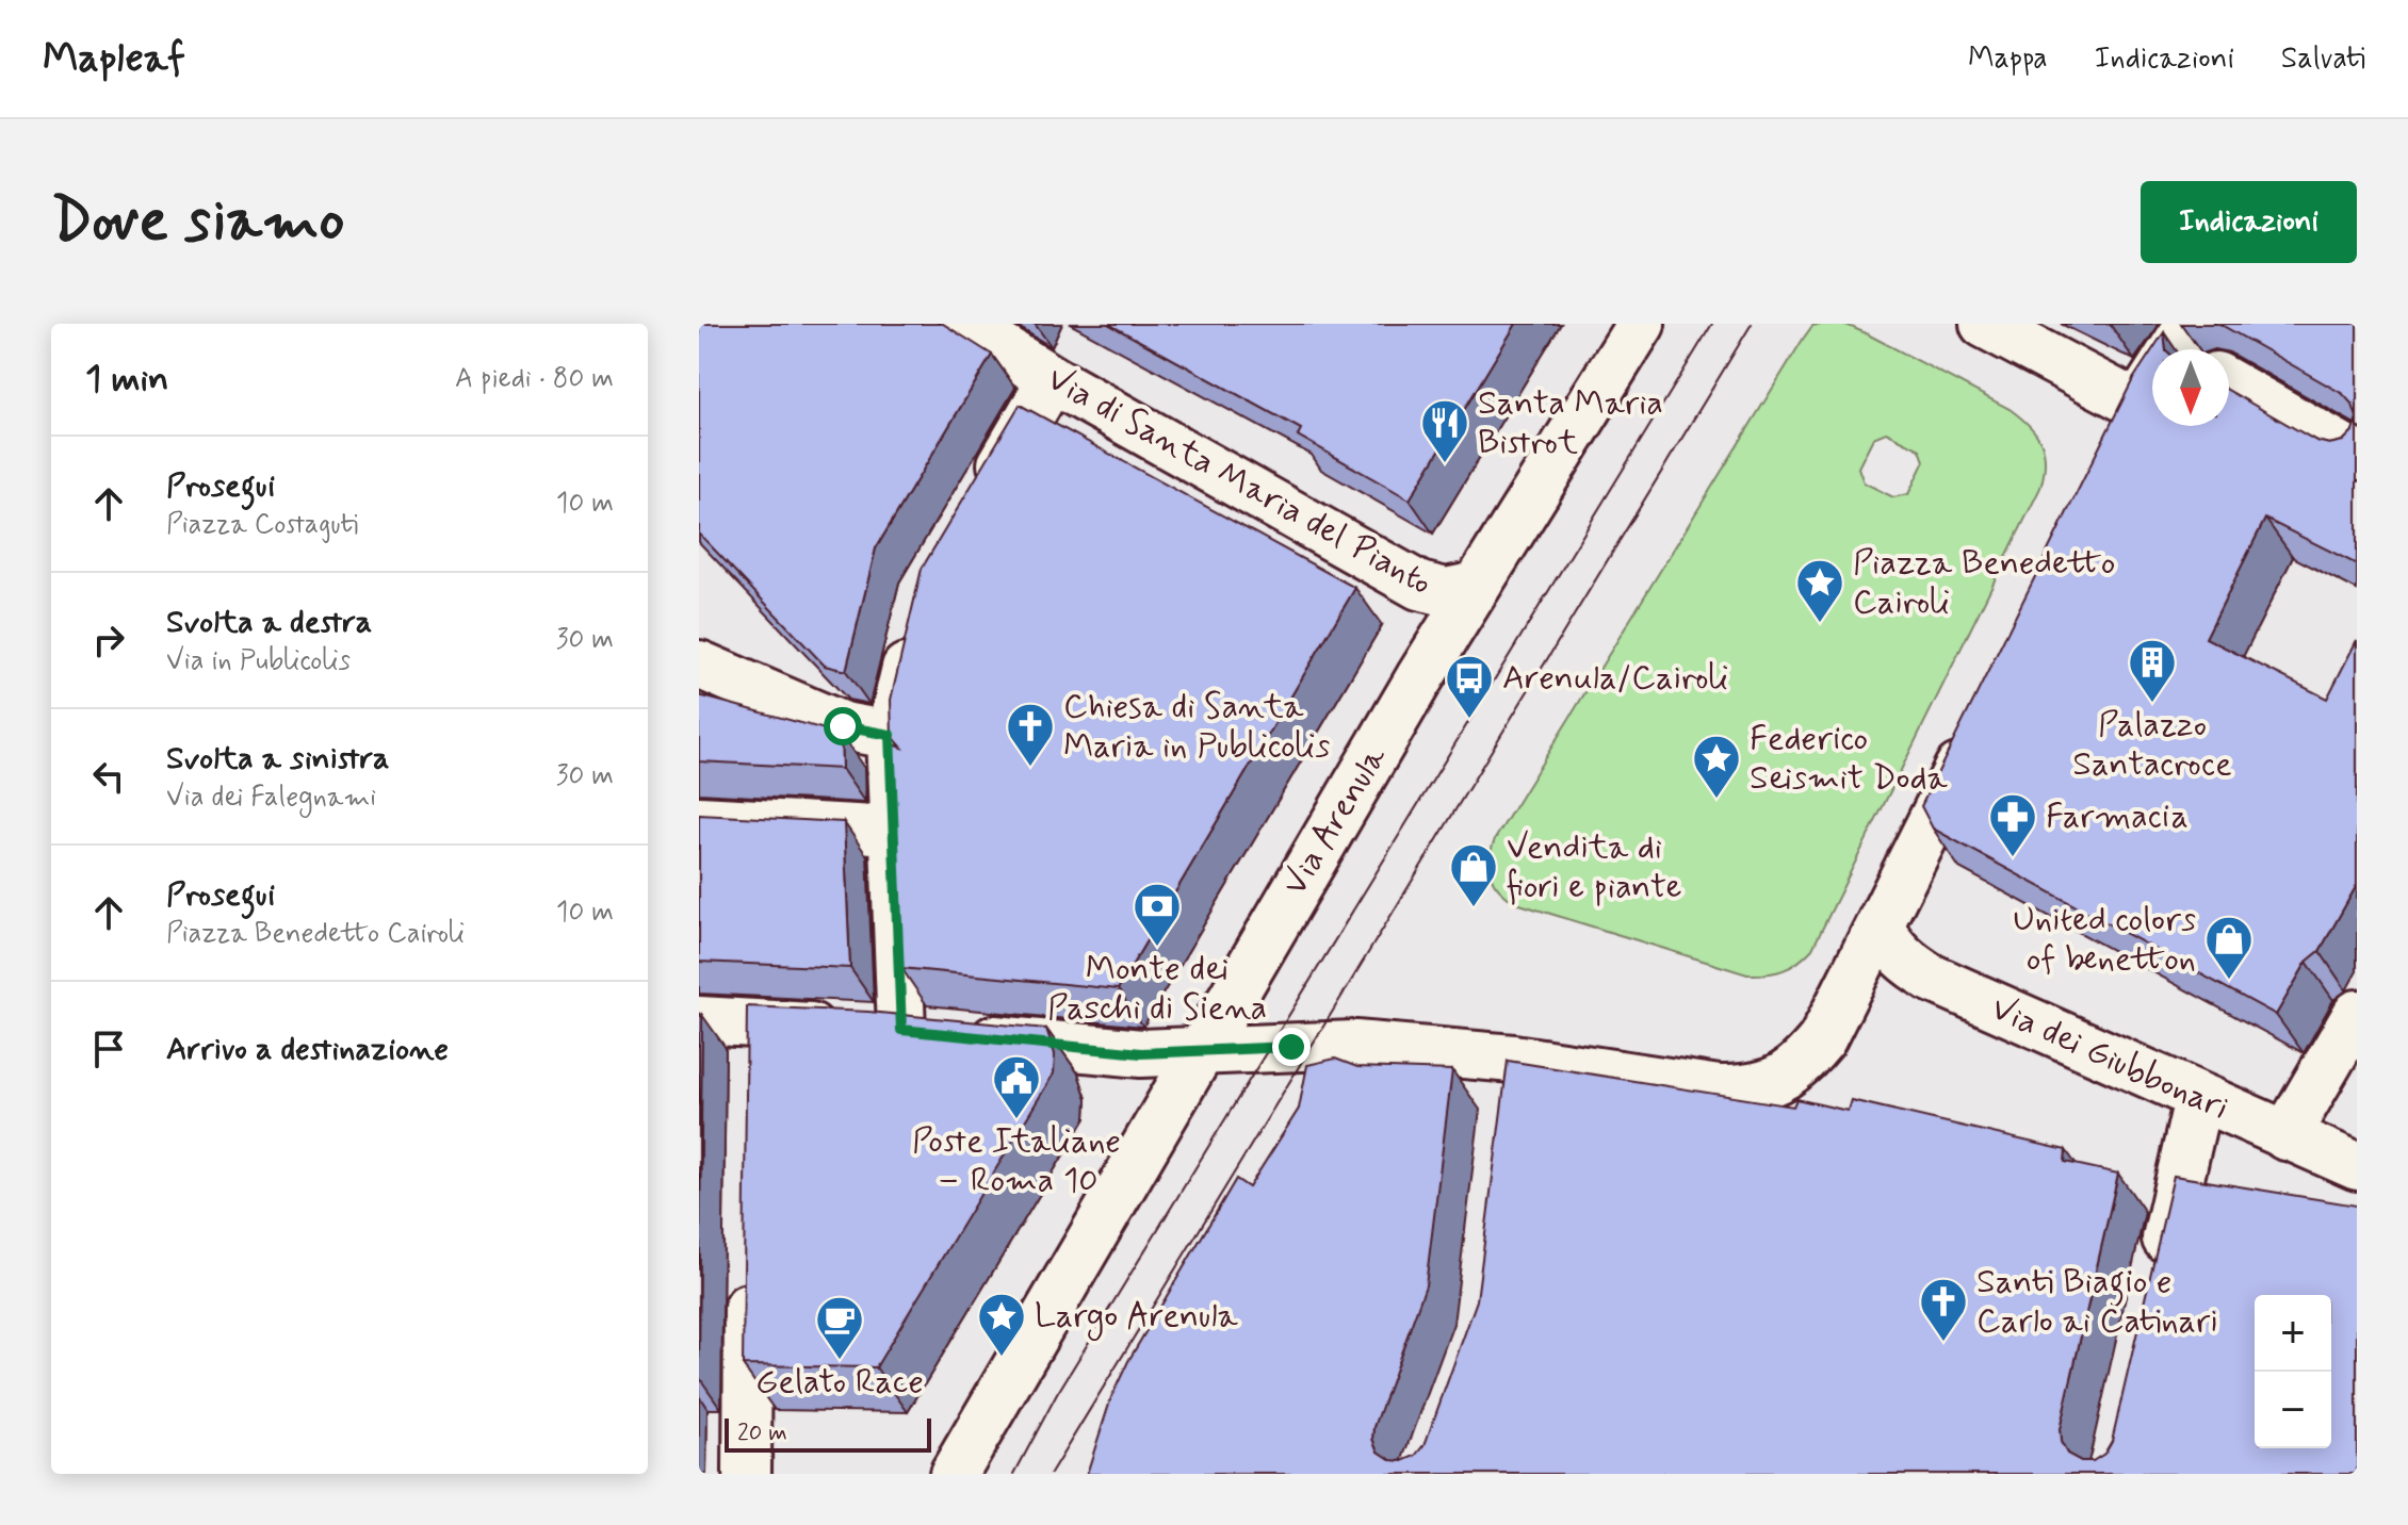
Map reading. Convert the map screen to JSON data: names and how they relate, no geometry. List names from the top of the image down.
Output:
{
  "streets": {
    "street": ["Via di Santa Maria del Pianto", "Via Arenula", "Via dei Giubbonari"]
  },
  "crossings": [
    ["Via di Santa Maria del Pianto", "Via Arenula"]
  ],
  "places": {
    "restaurant": ["Santa Maria Bistrot"],
    "place": ["Piazza Benedetto Cairoli", "Federico Seismit Doda", "Largo Arenula"],
    "building": ["Palazzo Santacroce"],
    "bus stop": ["Arenula/Cairoli"],
    "church": ["Chiesa di Santa Maria in Publicolis", "Santi Biagio e Carlo ai Catinari"],
    "pharmacy": ["Farmacia"],
    "shop": ["Vendita di fiori e piante", "United colors of benetton"],
    "bank": ["Monte dei Paschi di Siena"],
    "public building": ["Poste Italiane – Roma 10"],
    "cafe": ["Gelato Race"]
  },
  "scale_bar": "20 m",
  "north": "bottom",
  "page": {
    "header": "Mapleaf",
    "nav": ["Mappa", "Indicazioni", "Salvati"],
    "buttons": "Indicazioni",
    "title": "Dove siamo",
    "heading": ["1 min", "A piedi · 80 m"],
    "list": [
      ["Prosegui", "Piazza Costaguti", "10 m"],
      ["Svolta a destra", "Via in Publicolis", "30 m"],
      ["Svolta a sinistra", "Via dei Falegnami", "30 m"],
      ["Prosegui", "Piazza Benedetto Cairoli", "10 m"],
      "Arrivo a destinazione"
    ],
    "map_buttons": ["+", "−"],
    "scale": "20 m"
  }
}
